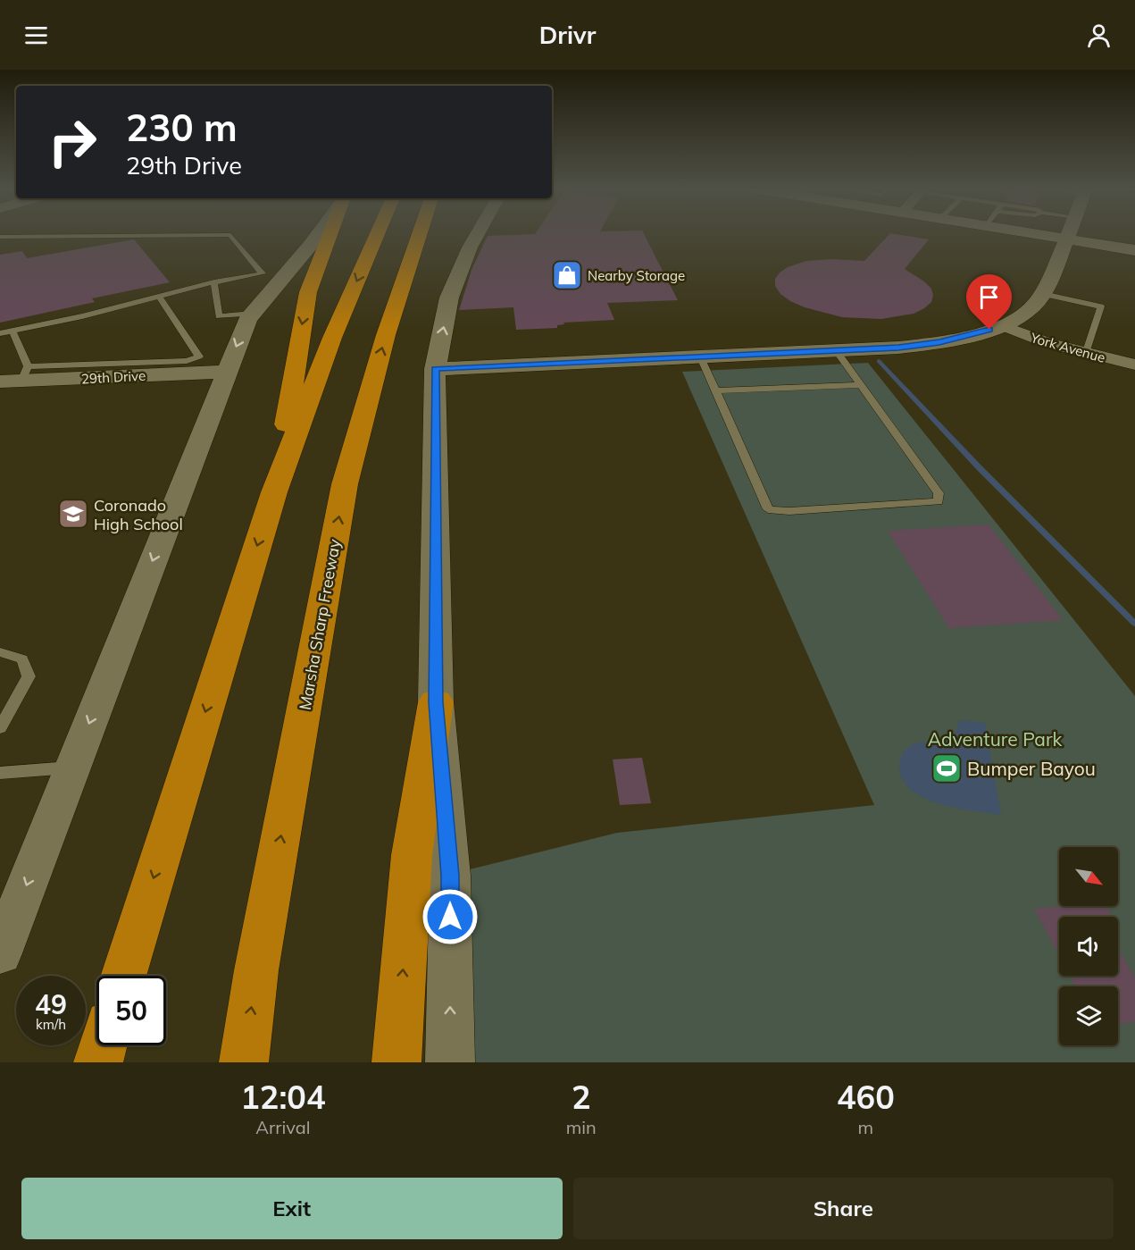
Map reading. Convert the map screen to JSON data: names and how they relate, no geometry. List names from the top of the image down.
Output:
{
  "streets": {
    "highway": ["Marsha Sharp Freeway"],
    "main road": ["29th Drive"],
    "street": ["York Avenue"]
  },
  "parks": ["Adventure Park"],
  "places": {
    "shop": ["Nearby Storage"],
    "school or university": ["Coronado High School"],
    "sports": ["Bumper Bayou"]
  },
  "north": "bottom right",
  "page": {
    "header": "Drivr",
    "turn": ["230 m", "29th Drive"],
    "speed": "49 km/h",
    "limit": "50",
    "eta": [
      "12:04",
      "Arrival",
      "2",
      "min",
      "460",
      "m"
    ],
    "buttons": ["Exit", "Share"]
  }
}
